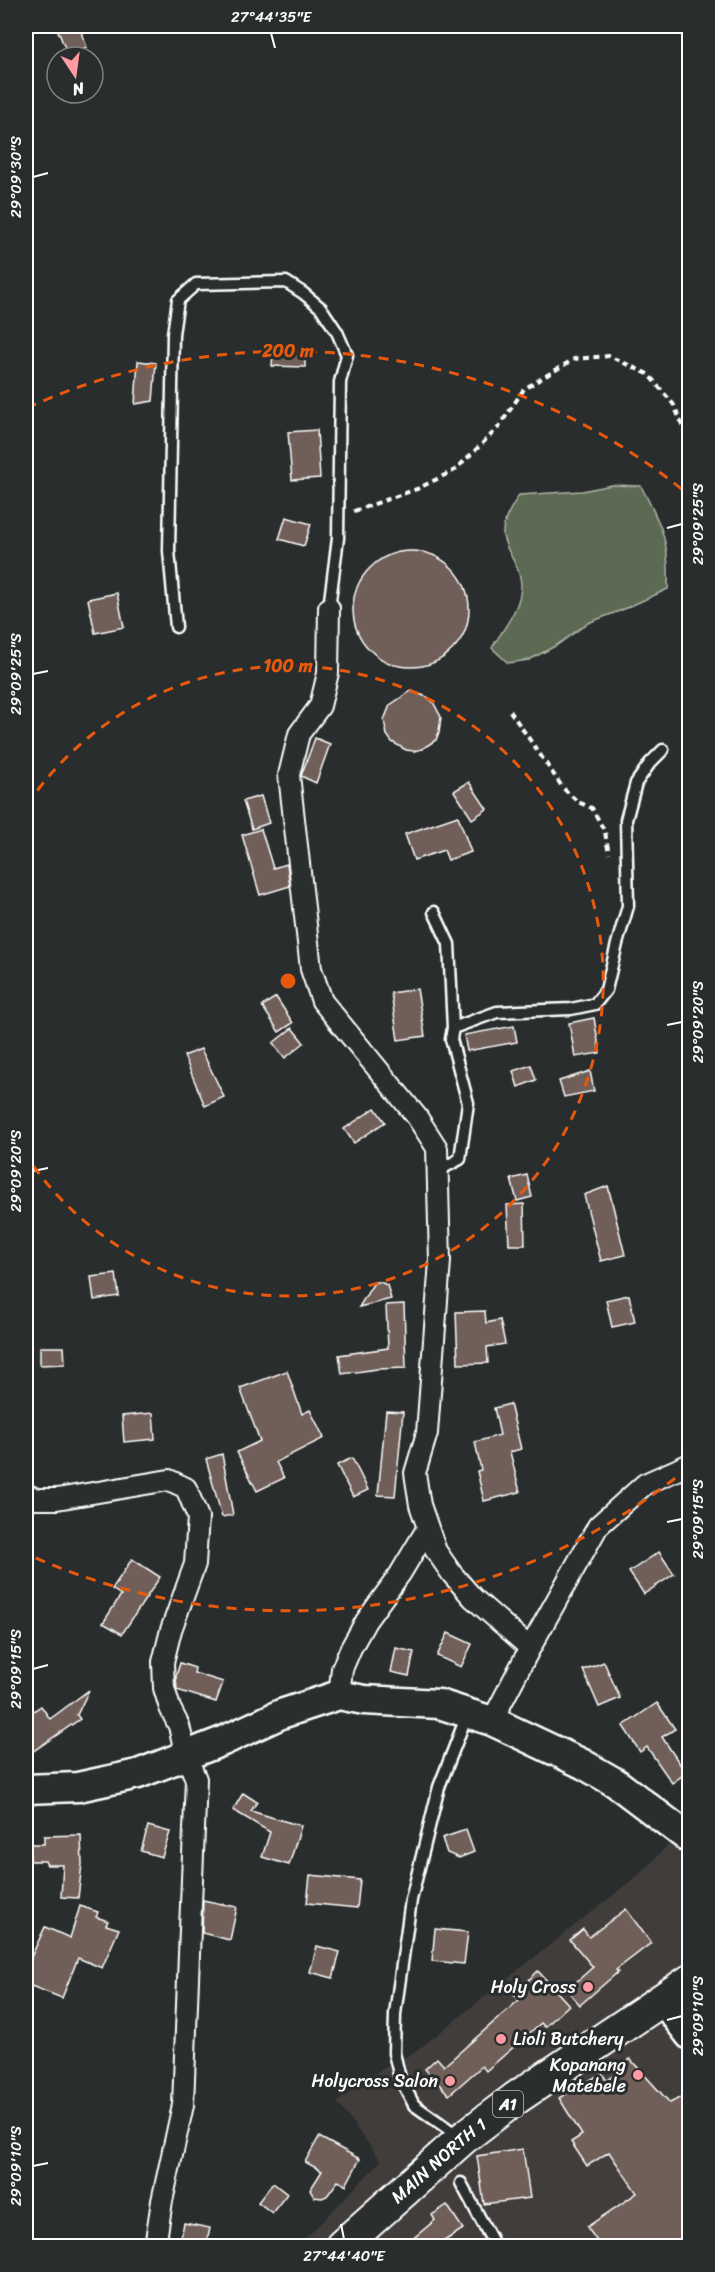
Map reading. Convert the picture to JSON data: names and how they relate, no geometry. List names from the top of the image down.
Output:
{
  "streets": {
    "main road": ["A1", "MAIN NORTH 1"]
  },
  "places": [
    "Holy Cross",
    "Lioli Butchery",
    "Kopanang Matebele",
    "Holycross Salon"
  ],
  "north": "bottom",
  "coordinates": [
    "27°44'35\"E",
    "29°09'30\"S",
    "29°09'25\"S",
    "29°09'20\"S",
    "29°09'15\"S",
    "29°09'10\"S",
    "27°44'40\"E"
  ],
  "rings": ["200 m", "100 m"]
}
